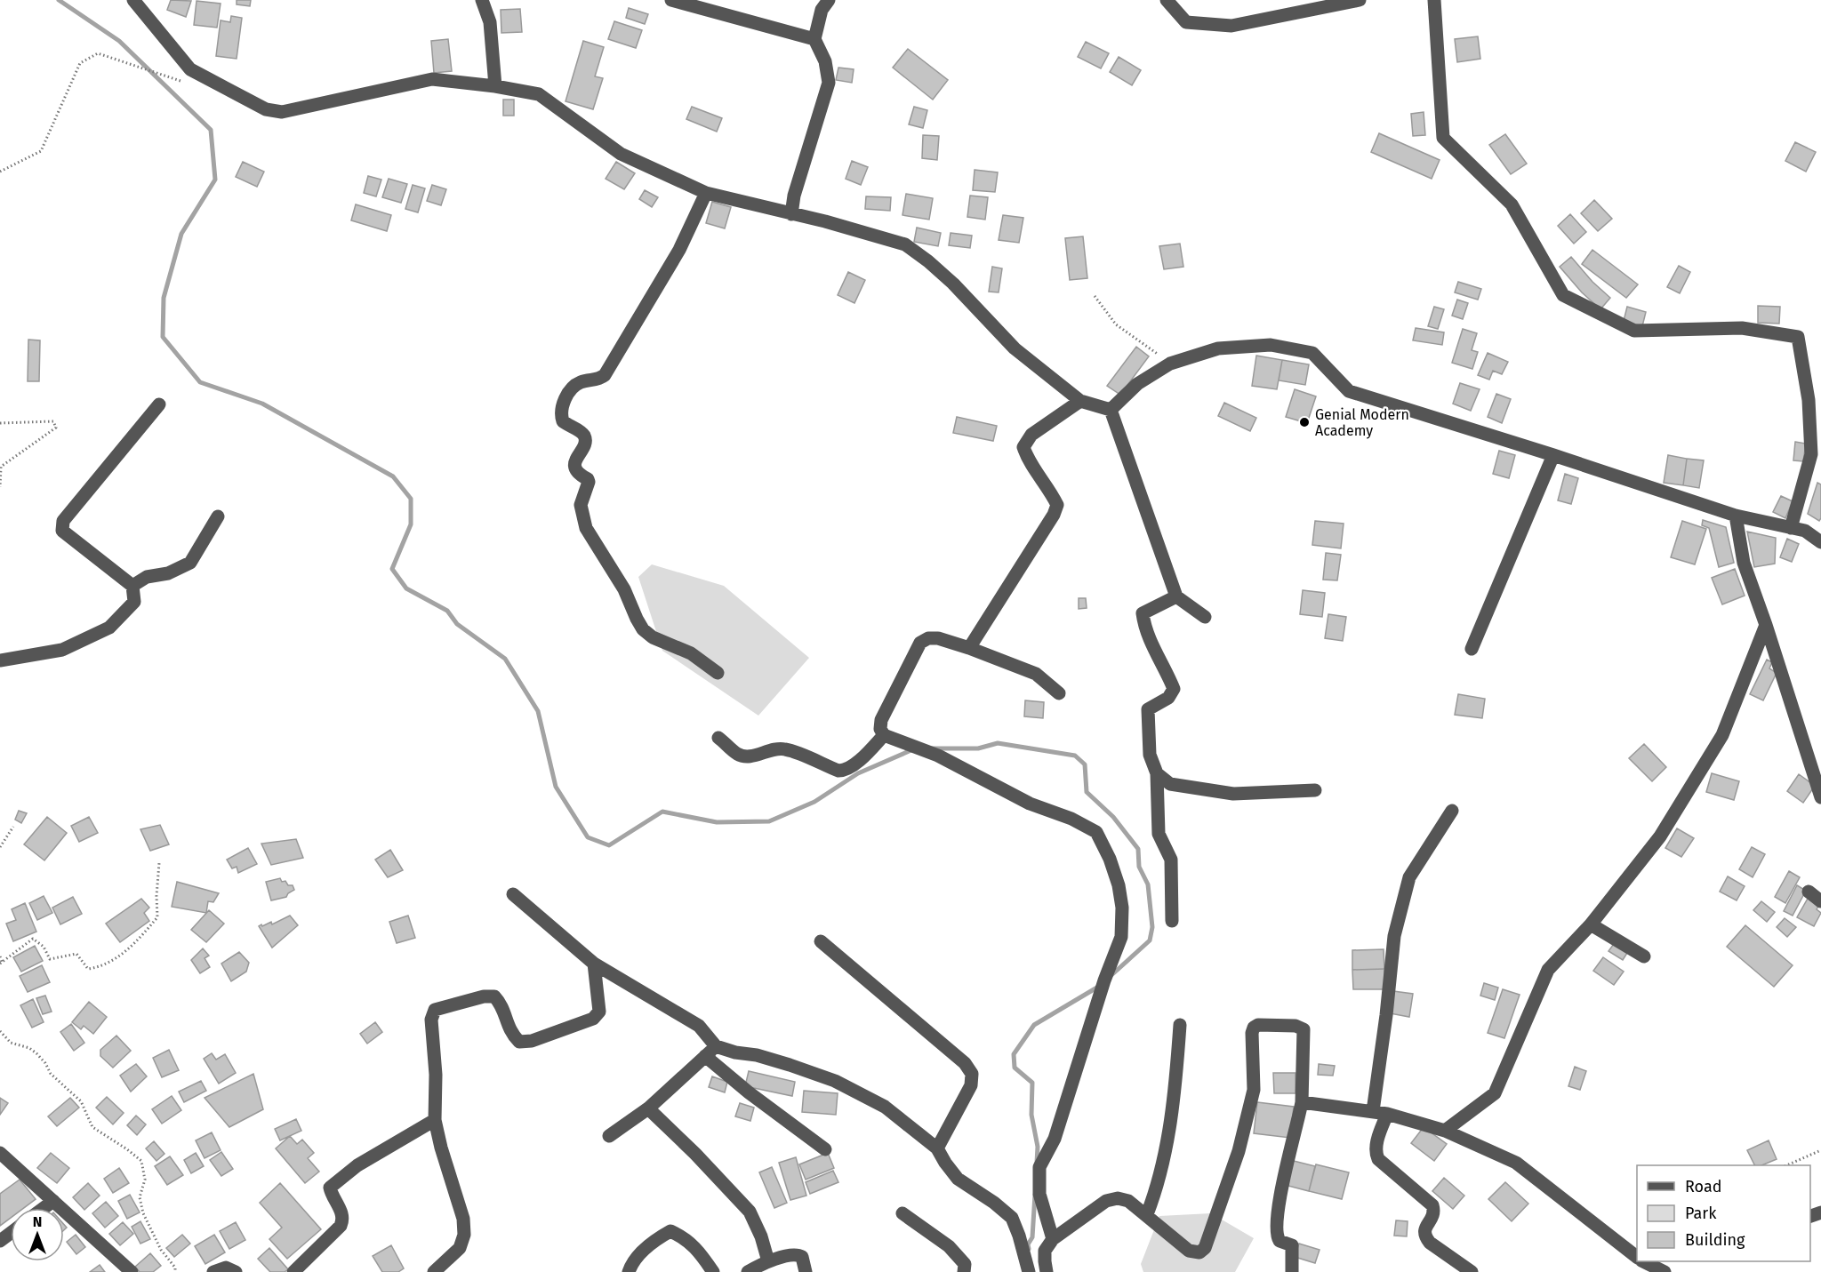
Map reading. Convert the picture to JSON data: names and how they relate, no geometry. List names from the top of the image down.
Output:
{
  "places": ["Genial Modern Academy"],
  "legend": ["Road", "Park", "Building"],
  "north": "top"
}
